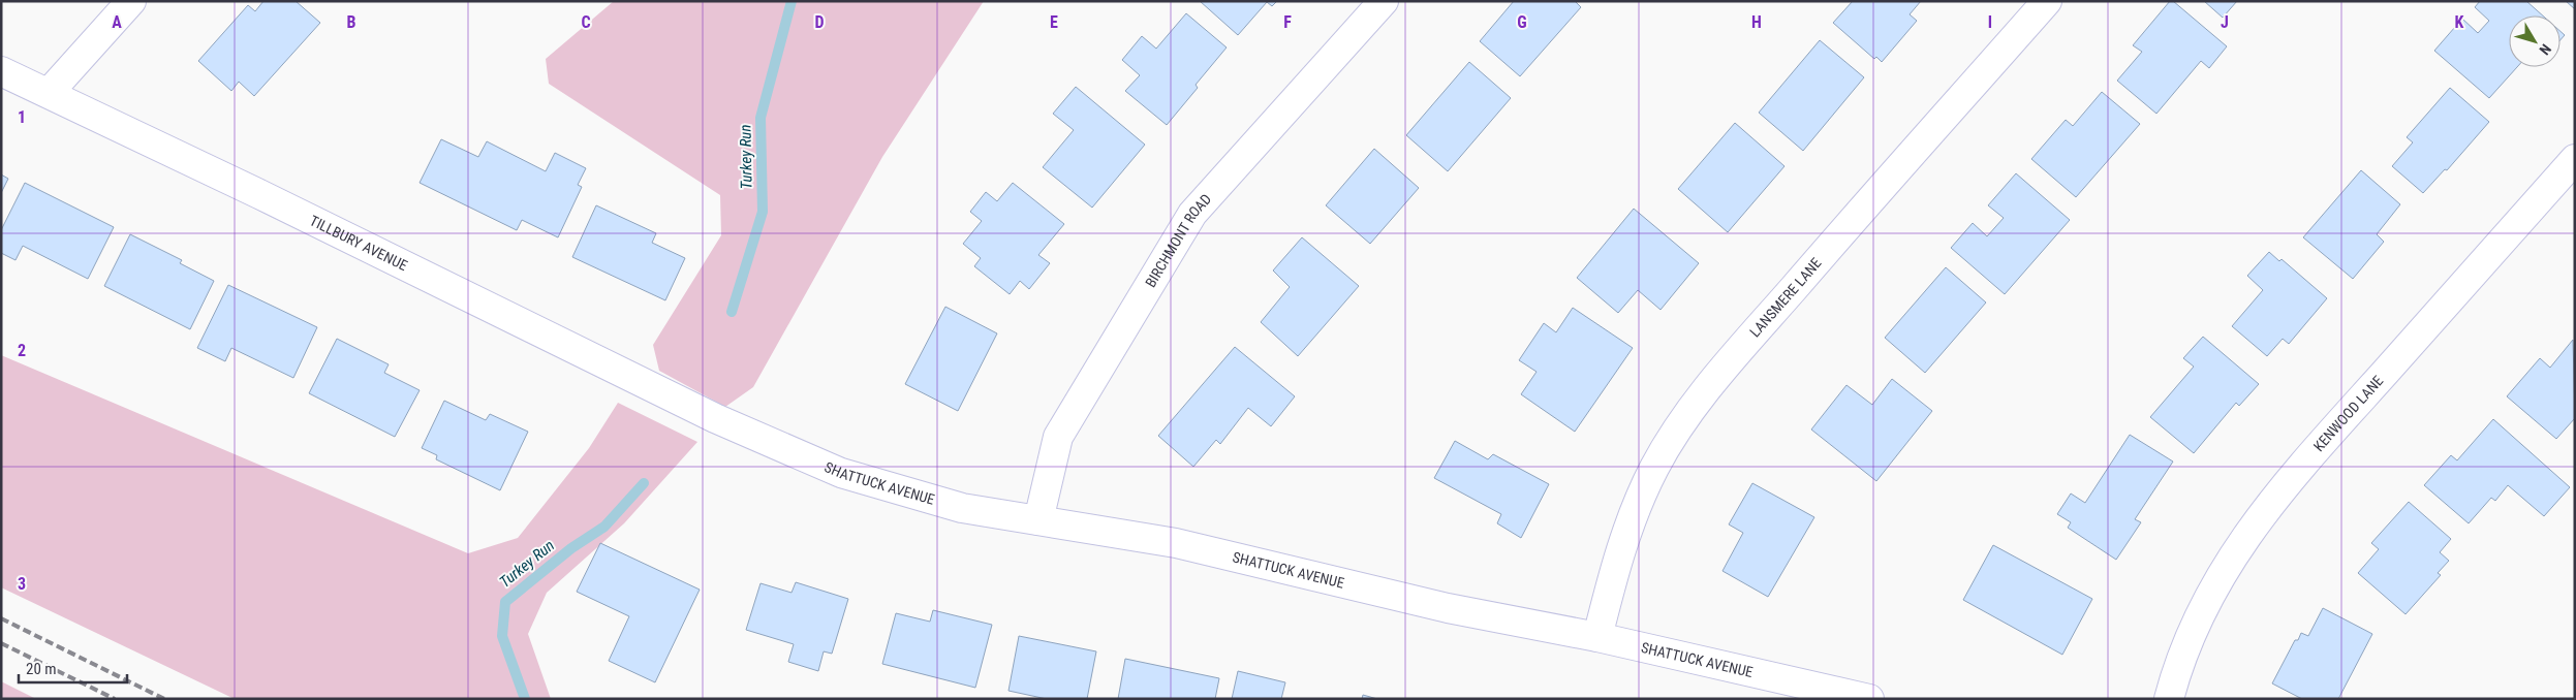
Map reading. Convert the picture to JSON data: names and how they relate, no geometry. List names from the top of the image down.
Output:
{
  "streets": {
    "street": [
      "BIRCHMONT ROAD",
      "TILLBURY AVENUE",
      "LANSMERE LANE",
      "KENWOOD LANE",
      "SHATTUCK AVENUE"
    ]
  },
  "crossings": [
    ["BIRCHMONT ROAD", "SHATTUCK AVENUE"],
    ["TILLBURY AVENUE", "SHATTUCK AVENUE"],
    ["LANSMERE LANE", "SHATTUCK AVENUE"]
  ],
  "water": ["Turkey Run"],
  "scale_bar": "20 m",
  "north": "bottom right",
  "grid": {
    "columns": [
      "A",
      "B",
      "C",
      "D",
      "E",
      "F",
      "G",
      "H",
      "I",
      "J",
      "K"
    ],
    "rows": ["1", "2", "3"]
  }
}
